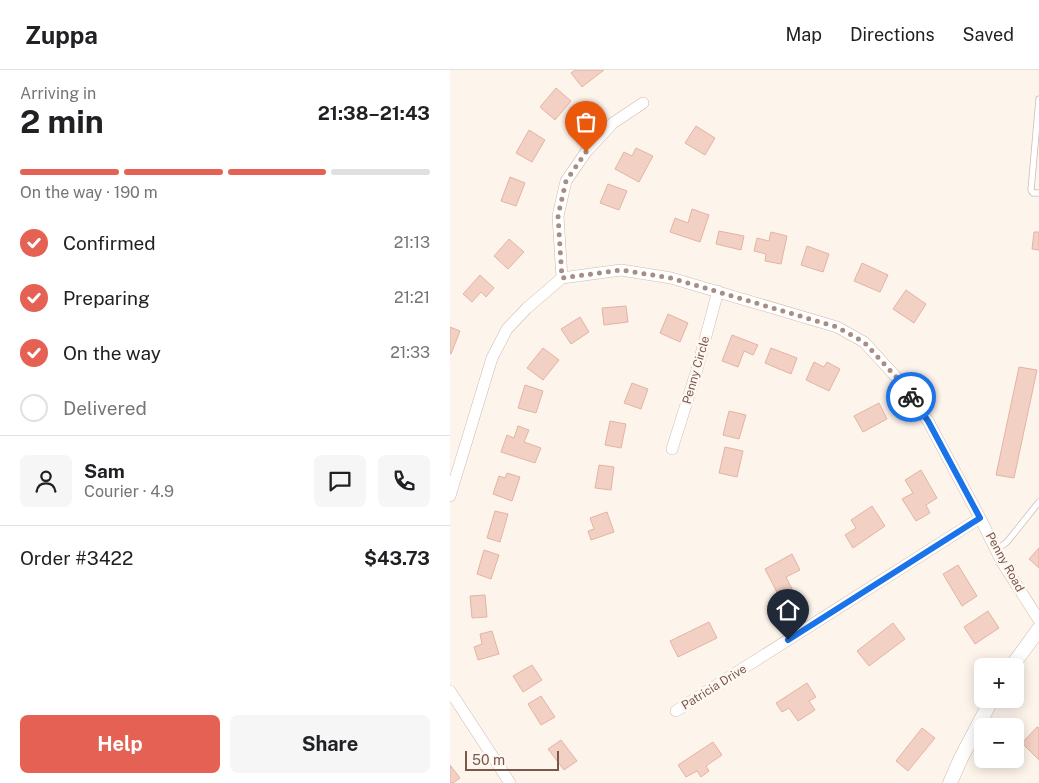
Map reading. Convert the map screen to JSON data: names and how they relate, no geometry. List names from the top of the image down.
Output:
{
  "streets": {
    "street": ["Penny Circle", "Penny Road", "Patricia Drive"]
  },
  "crossings": [
    ["Penny Circle", "Penny Road"],
    ["Penny Road", "Patricia Drive"]
  ],
  "scale_bar": "50 m",
  "page": {
    "header": "Zuppa",
    "nav": ["Map", "Directions", "Saved"],
    "heading": ["2 min", "Arriving in", "21:38–21:43"],
    "panel": [
      "Sam",
      "Courier · 4.9",
      "Order #3422",
      "$43.73"
    ],
    "bar": "On the way · 190 m",
    "list": [
      ["Confirmed", "21:13"],
      ["Preparing", "21:21"],
      ["On the way", "21:33"],
      "Delivered"
    ],
    "map_buttons": ["+", "−"],
    "buttons": ["Help", "Share"],
    "scale": "50 m"
  }
}
